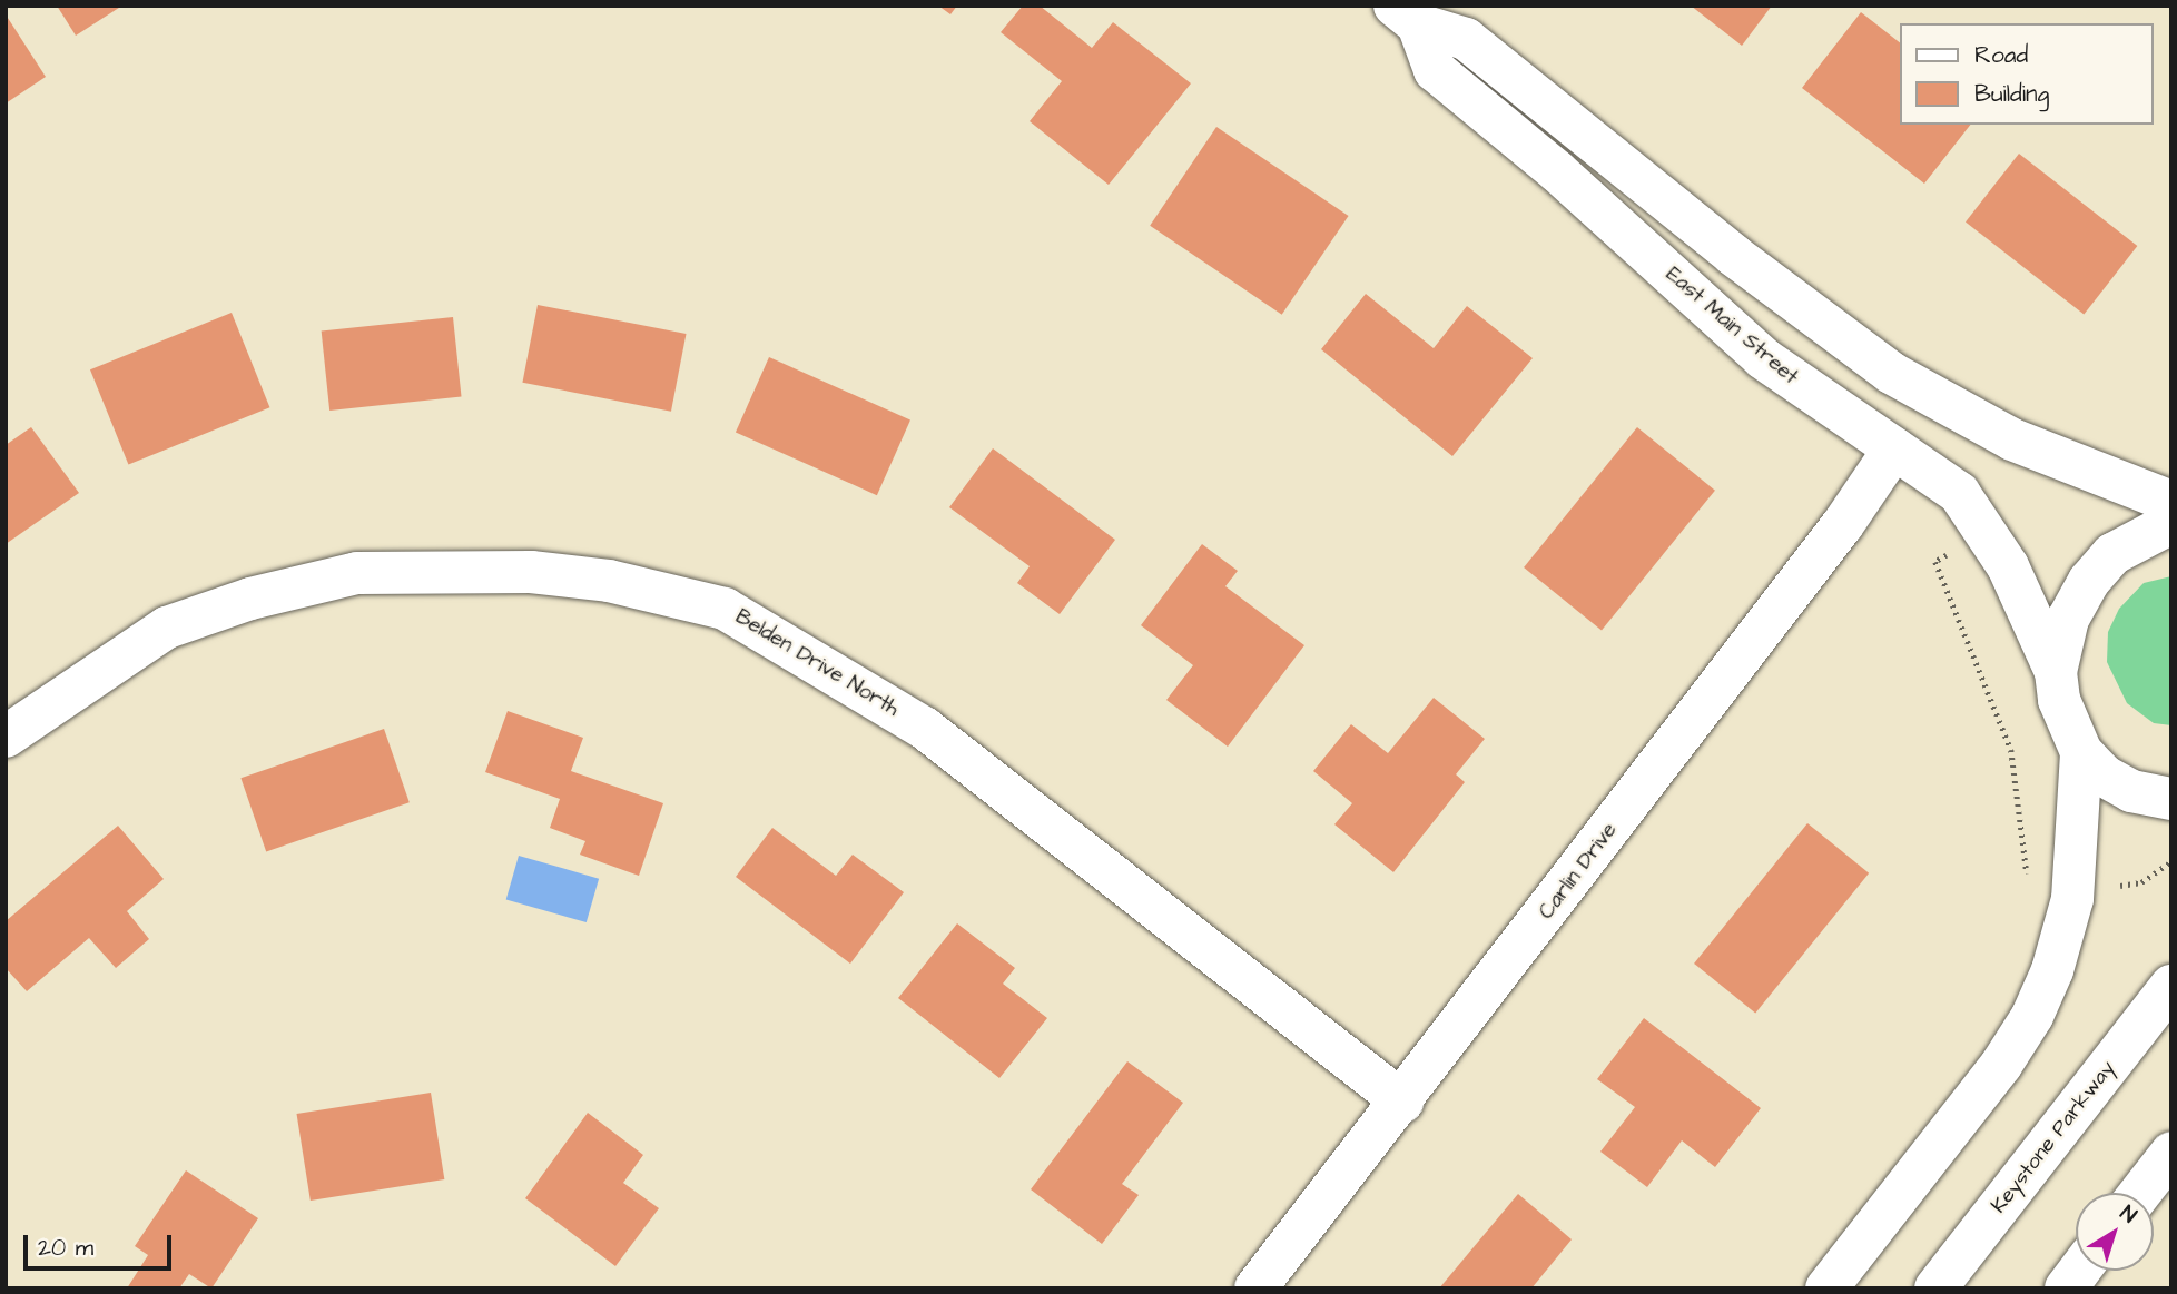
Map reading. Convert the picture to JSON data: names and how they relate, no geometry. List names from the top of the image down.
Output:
{
  "streets": {
    "main road": [
      "East Main Street",
      "Belden Drive North",
      "Carlin Drive",
      "Keystone Parkway"
    ]
  },
  "crossings": [
    ["East Main Street", "Carlin Drive"],
    ["Belden Drive North", "Carlin Drive"]
  ],
  "legend": ["Road", "Building"],
  "scale_bar": "20 m",
  "north": "top right"
}
